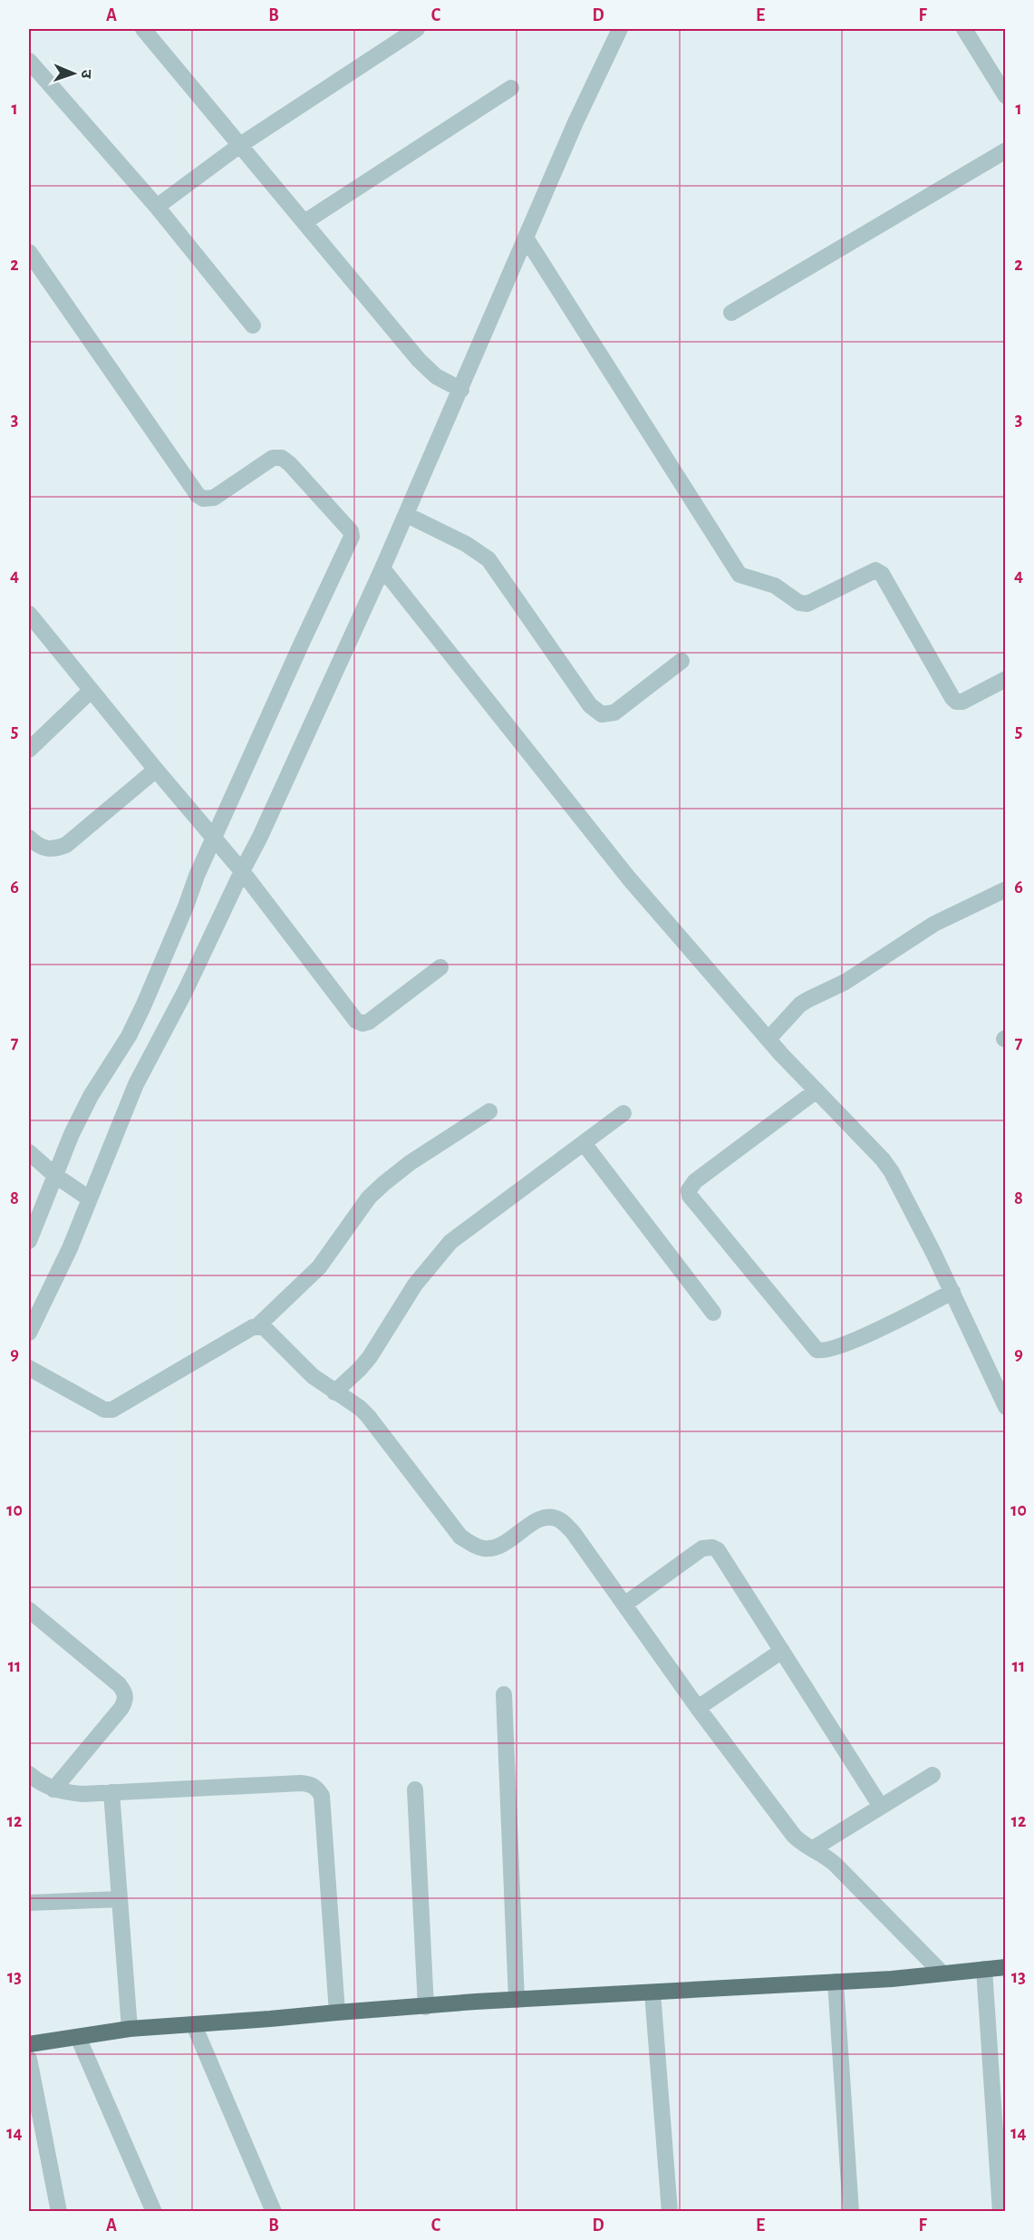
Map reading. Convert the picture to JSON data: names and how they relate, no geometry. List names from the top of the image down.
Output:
{
  "north": "right",
  "grid": {
    "columns": [
      "A",
      "B",
      "C",
      "D",
      "E",
      "F"
    ],
    "rows": [
      "1",
      "2",
      "3",
      "4",
      "5",
      "6",
      "7",
      "8",
      "9",
      "10",
      "11",
      "12",
      "13",
      "14"
    ]
  }
}
